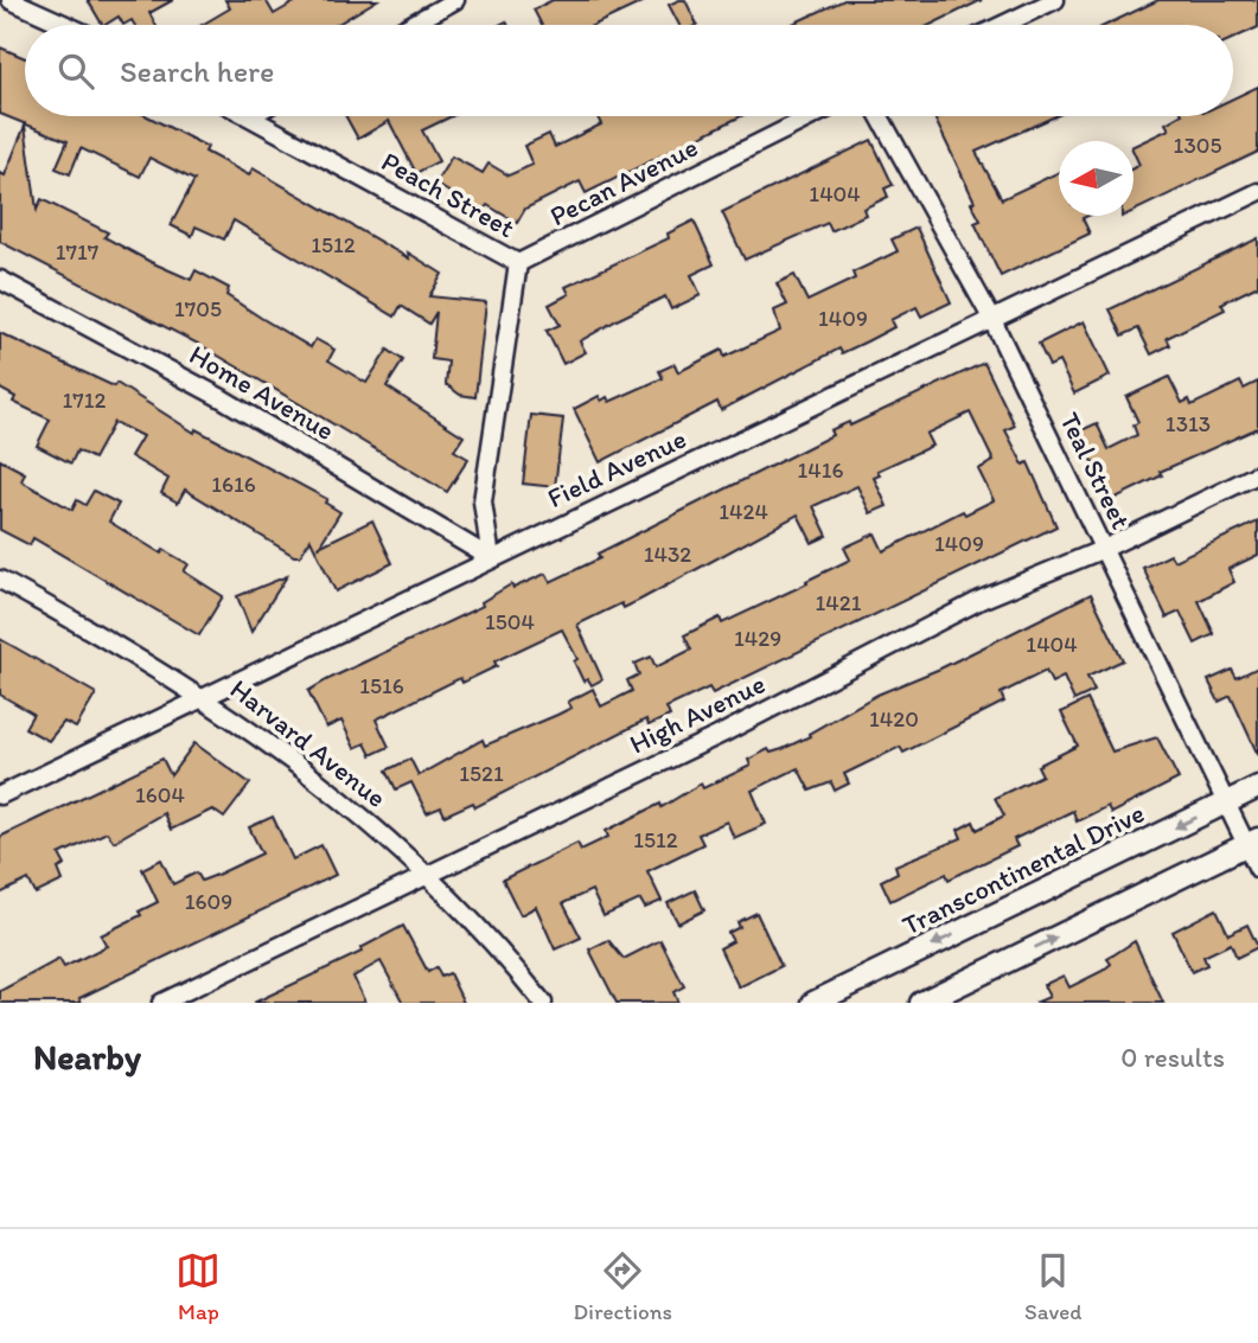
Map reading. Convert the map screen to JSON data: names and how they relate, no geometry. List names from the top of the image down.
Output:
{
  "streets": {
    "street": [
      "Pecan Avenue",
      "Peach Street",
      "Home Avenue",
      "Field Avenue",
      "Teal Street",
      "High Avenue",
      "Harvard Avenue",
      "Transcontinental Drive"
    ]
  },
  "crossings": [
    ["Pecan Avenue", "Peach Street"],
    ["Peach Street", "Home Avenue"],
    ["Peach Street", "Field Avenue"],
    ["Home Avenue", "Field Avenue"],
    ["Field Avenue", "Teal Street"],
    ["Field Avenue", "Harvard Avenue"],
    ["Teal Street", "High Avenue"],
    ["Teal Street", "Transcontinental Drive"],
    ["High Avenue", "Harvard Avenue"]
  ],
  "house_numbers": [
    "1305",
    "1404",
    "1512",
    "1717",
    "1705",
    "1409",
    "1712",
    "1313",
    "1416",
    "1616",
    "1424",
    "1409",
    "1432",
    "1421",
    "1504",
    "1429",
    "1404",
    "1516",
    "1420",
    "1521",
    "1604",
    "1512",
    "1609"
  ],
  "north": "left",
  "page": {
    "search": "Search here",
    "heading": ["Nearby", "0 results"],
    "nav": ["Map", "Directions", "Saved"]
  }
}
